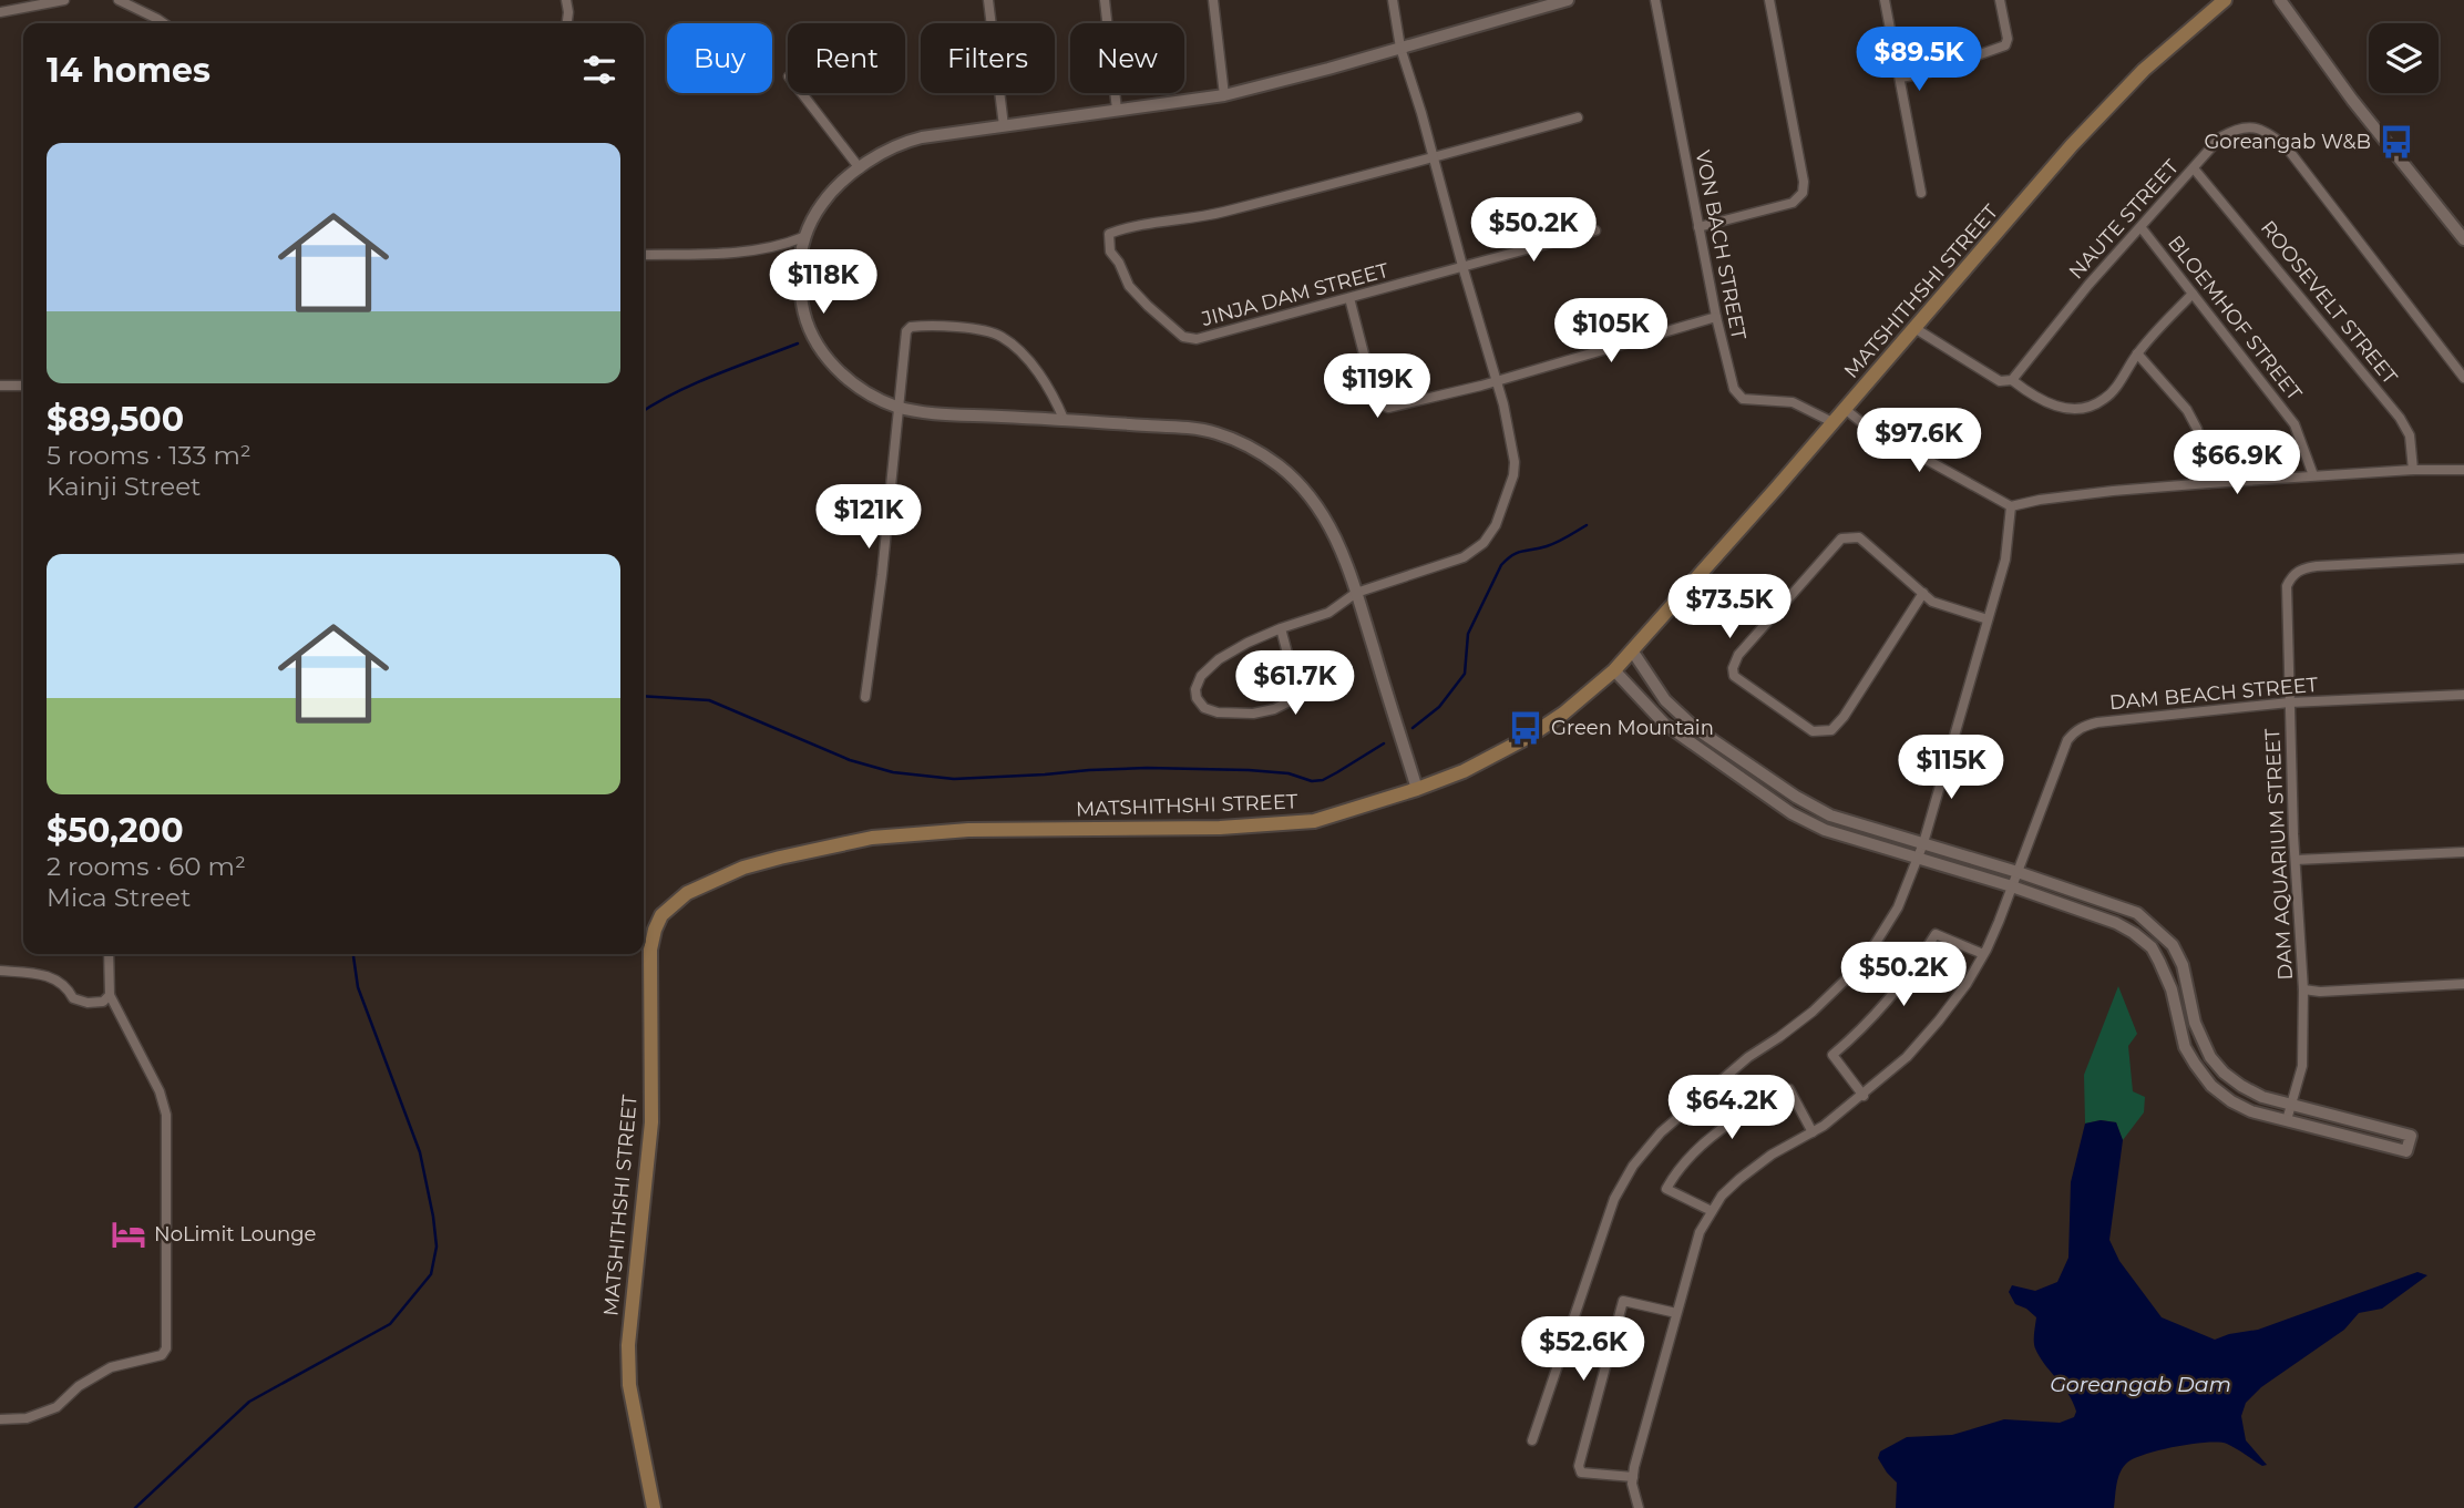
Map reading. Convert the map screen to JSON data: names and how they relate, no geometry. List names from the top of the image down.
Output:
{
  "streets": {
    "main road": ["MATSHITHSHI STREET"],
    "street": [
      "NAUTE STREET",
      "VON BACH STREET",
      "JINJA DAM STREET",
      "ROOSEVELT STREET",
      "BLOEMHOF STREET",
      "DAM BEACH STREET",
      "DAM AQUARIUM STREET"
    ]
  },
  "crossings": [
    ["NAUTE STREET", "ROOSEVELT STREET"],
    ["NAUTE STREET", "BLOEMHOF STREET"],
    ["VON BACH STREET", "MATSHITHSHI STREET"],
    ["DAM BEACH STREET", "DAM AQUARIUM STREET"]
  ],
  "water": ["Goreangab Dam"],
  "places": {
    "bus stop": ["Goreangab W&B", "Green Mountain"],
    "hotel": ["NoLimit Lounge"]
  },
  "page": {
    "chip": [
      "Buy",
      "Rent",
      "Filters",
      "New"
    ],
    "heading": "14 homes",
    "price": [
      "$89.5K",
      "$50.2K",
      "$118K",
      "$105K",
      "$119K",
      "$97.6K",
      "$66.9K",
      "$121K",
      "$73.5K",
      "$61.7K",
      "$115K",
      "$50.2K",
      "$64.2K",
      "$52.6K"
    ],
    "list": [
      {
        "name": "$89,500",
        "note": "5 rooms · 133 m² · Kainji Street"
      },
      {
        "name": "$50,200",
        "note": "2 rooms · 60 m² · Mica Street"
      }
    ]
  }
}
